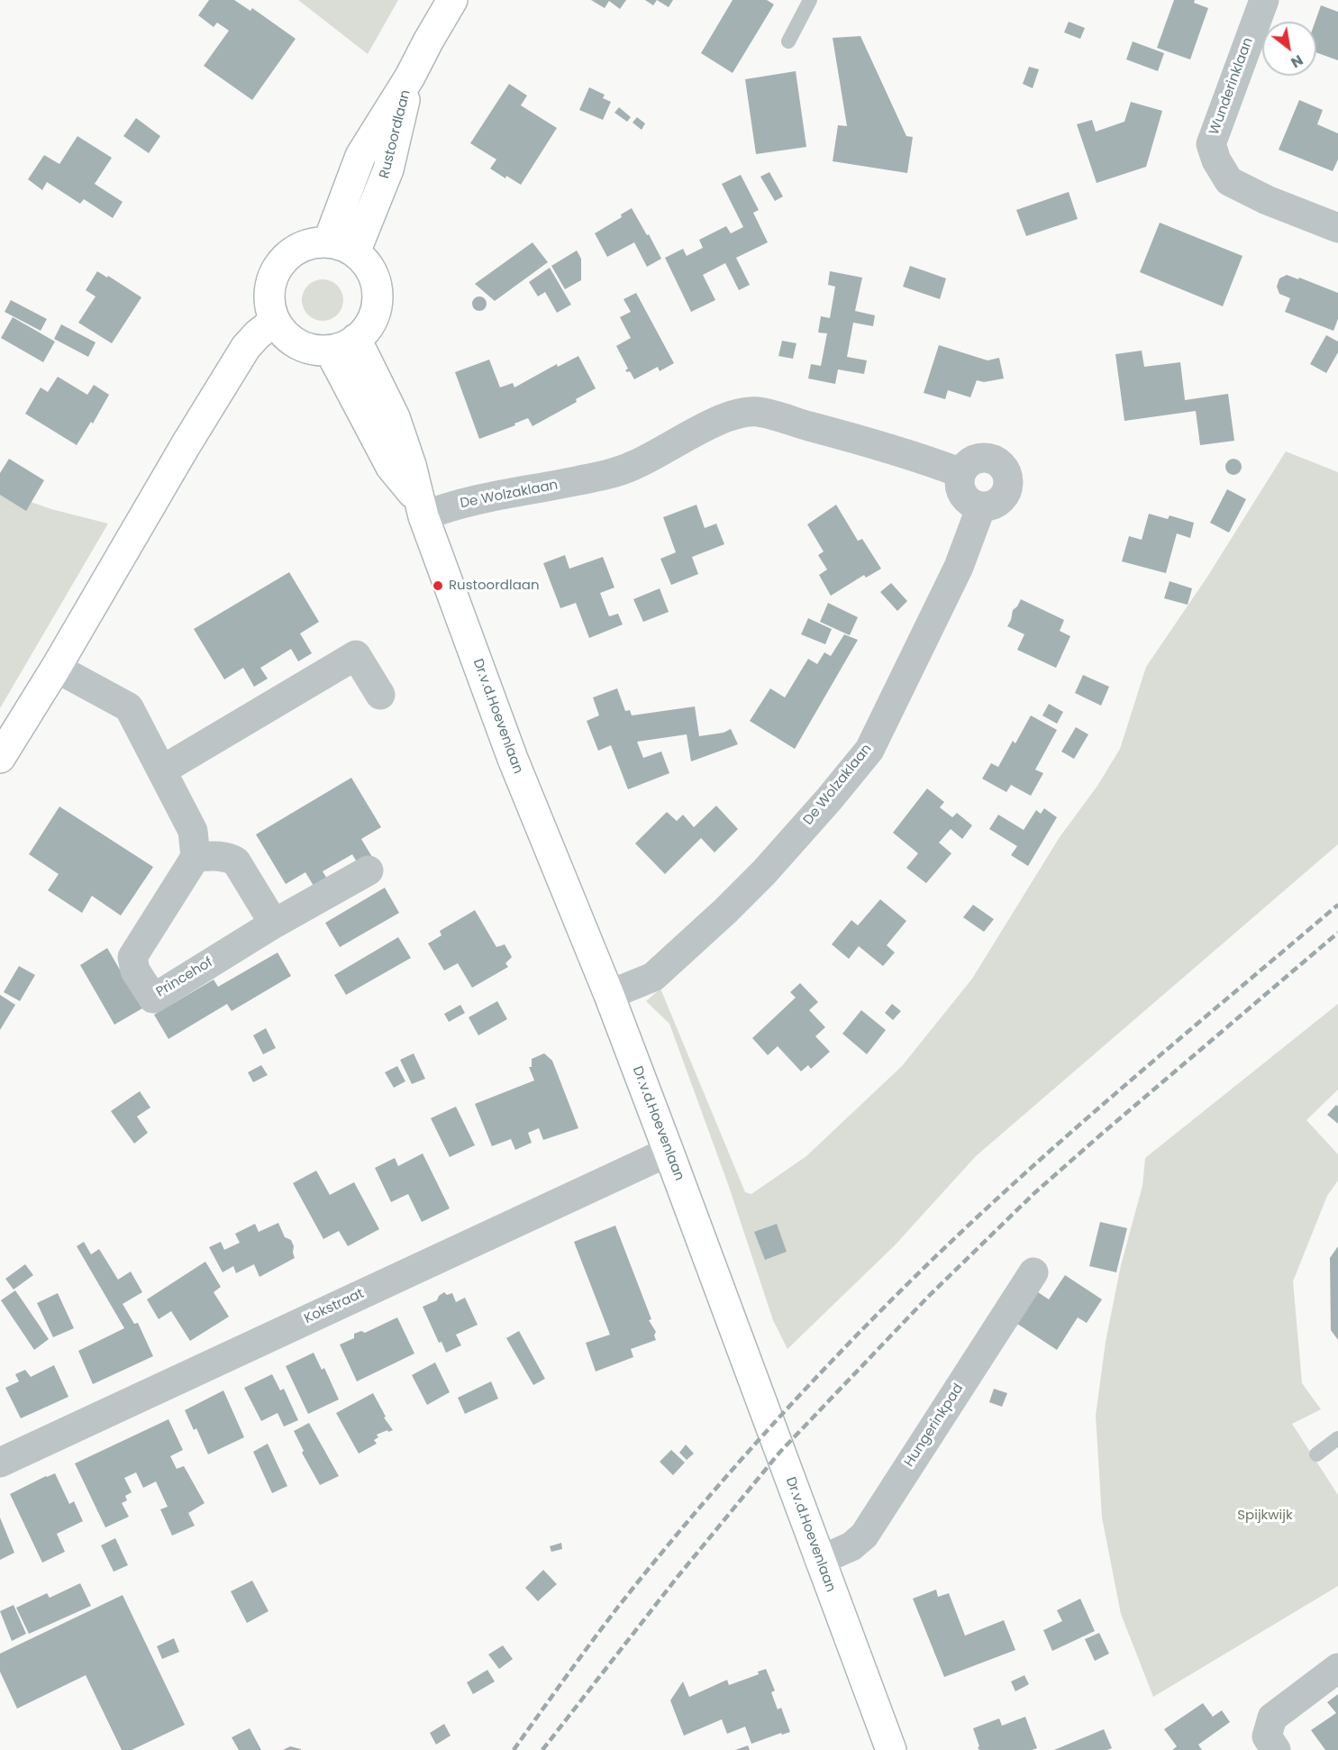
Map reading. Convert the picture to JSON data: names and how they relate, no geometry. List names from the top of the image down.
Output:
{
  "streets": {
    "street": [
      "Wunderinklaan",
      "Rustoordlaan",
      "De Wolzaklaan",
      "Dr.v.d.Hoevenlaan",
      "Princehof",
      "Kokstraat",
      "Hungerinkpad"
    ]
  },
  "crossings": [
    ["Rustoordlaan", "Dr.v.d.Hoevenlaan"],
    ["De Wolzaklaan", "Dr.v.d.Hoevenlaan"],
    ["Dr.v.d.Hoevenlaan", "Kokstraat"],
    ["Dr.v.d.Hoevenlaan", "Hungerinkpad"]
  ],
  "parks": ["Spijkwijk"],
  "places": ["Rustoordlaan"],
  "north": "bottom right"
}
